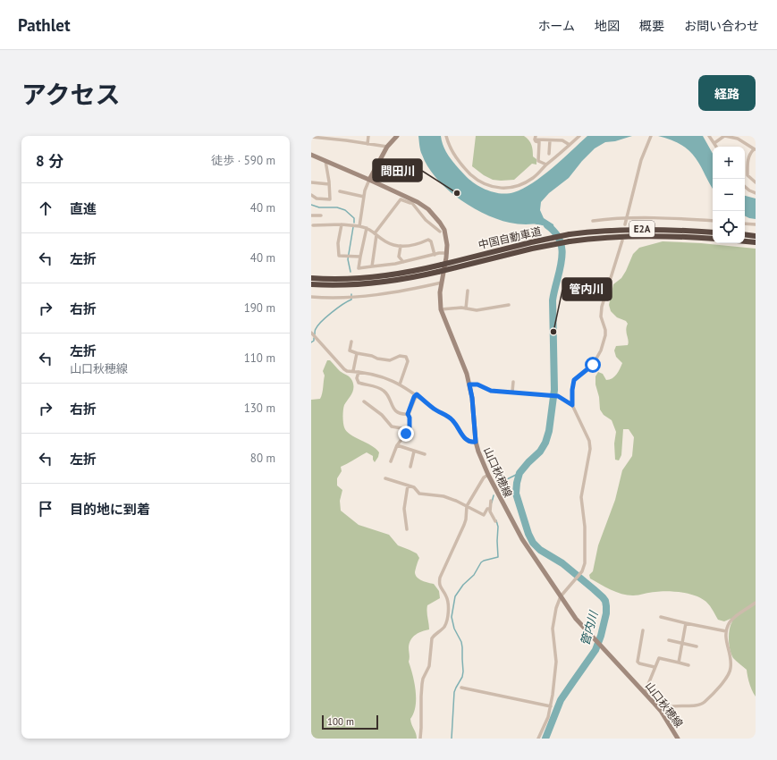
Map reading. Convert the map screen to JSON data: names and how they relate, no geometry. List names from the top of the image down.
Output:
{
  "streets": {
    "highway": ["E2A", "中国自動車道"],
    "main road": ["山口秋穂線"]
  },
  "water": ["管内川"],
  "places": ["問田川", "管内川"],
  "scale_bar": "100 m",
  "page": {
    "header": "Pathlet",
    "nav": [
      "ホーム",
      "地図",
      "概要",
      "お問い合わせ"
    ],
    "title": "アクセス",
    "buttons": "経路",
    "heading": ["8 分", "徒歩 · 590 m"],
    "map_buttons": ["+", "−"],
    "list": [
      ["直進", "40 m"],
      ["左折", "40 m"],
      ["右折", "190 m"],
      ["左折", "山口秋穂線", "110 m"],
      ["右折", "130 m"],
      ["左折", "80 m"],
      "目的地に到着"
    ],
    "scale": "100 m"
  }
}
